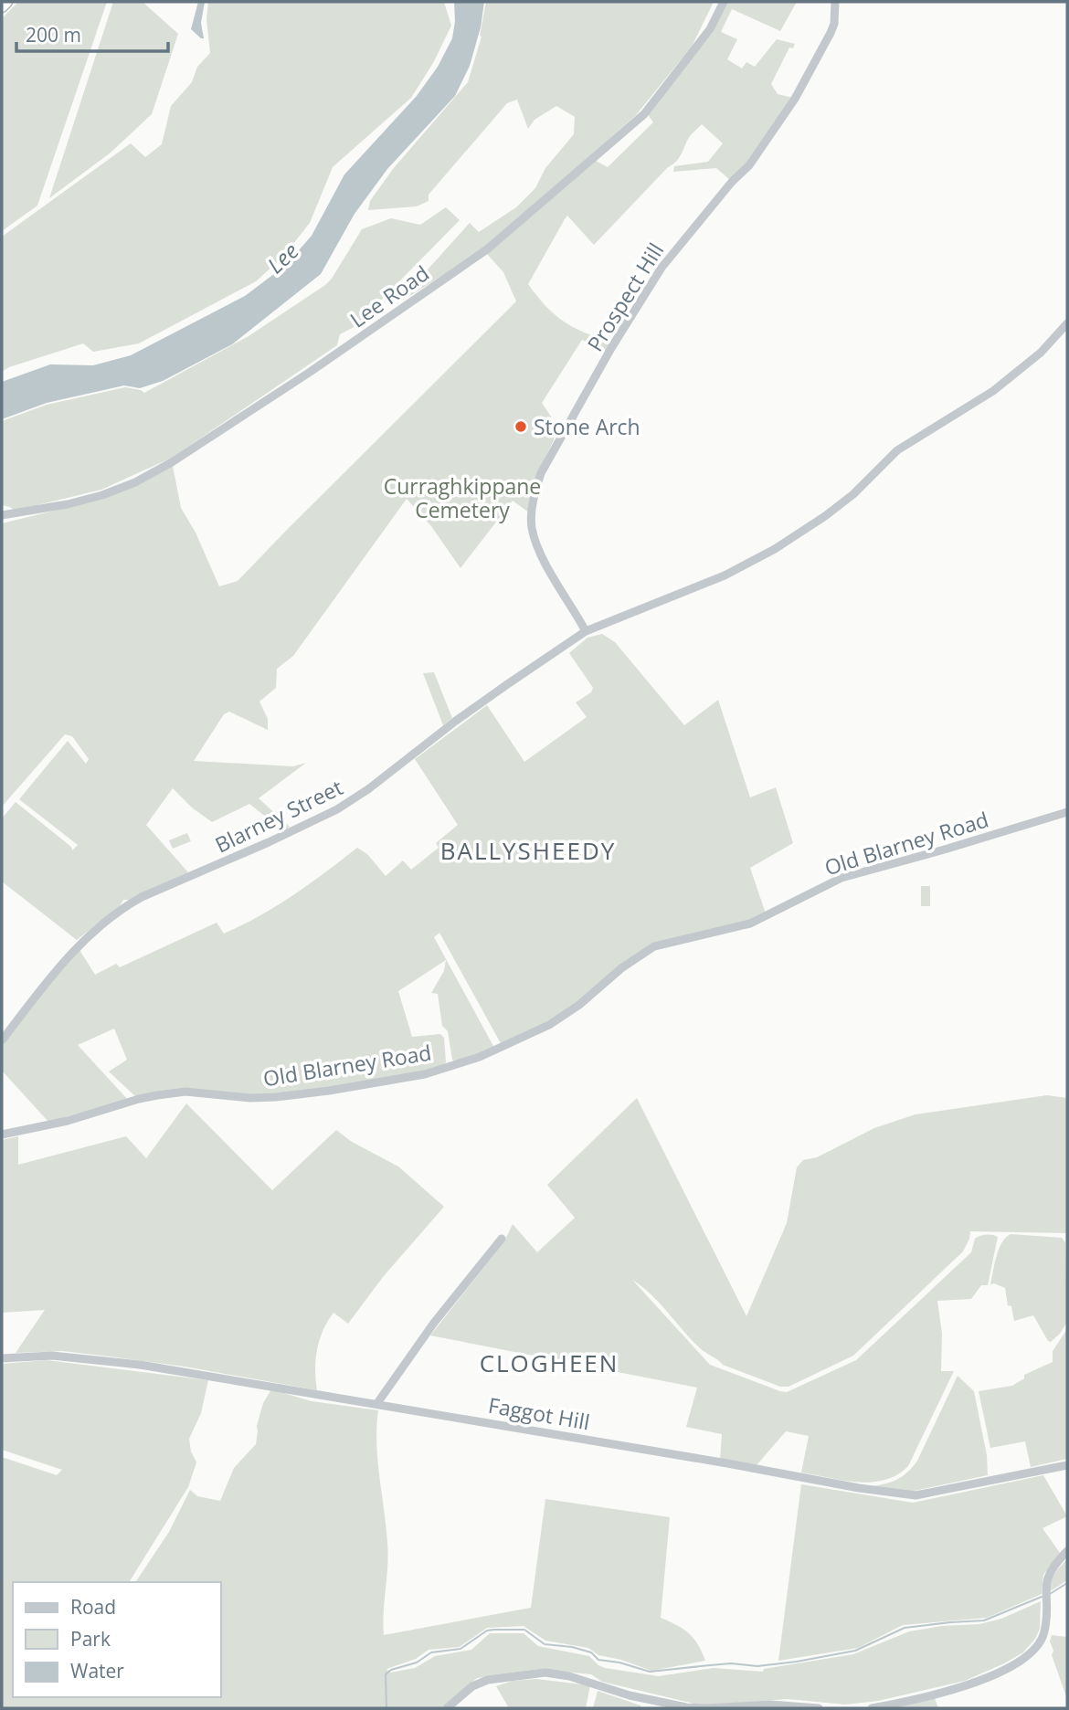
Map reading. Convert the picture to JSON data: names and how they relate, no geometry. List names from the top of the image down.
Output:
{
  "streets": {
    "street": [
      "Lee Road",
      "Prospect Hill",
      "Blarney Street",
      "Old Blarney Road",
      "Faggot Hill"
    ]
  },
  "crossings": [
    ["Prospect Hill", "Blarney Street"]
  ],
  "districts": ["BALLYSHEEDY", "CLOGHEEN"],
  "water": ["Lee"],
  "parks": ["Curraghkippane Cemetery"],
  "places": ["Stone Arch"],
  "legend": ["Road", "Park", "Water"],
  "scale_bar": "200 m"
}
